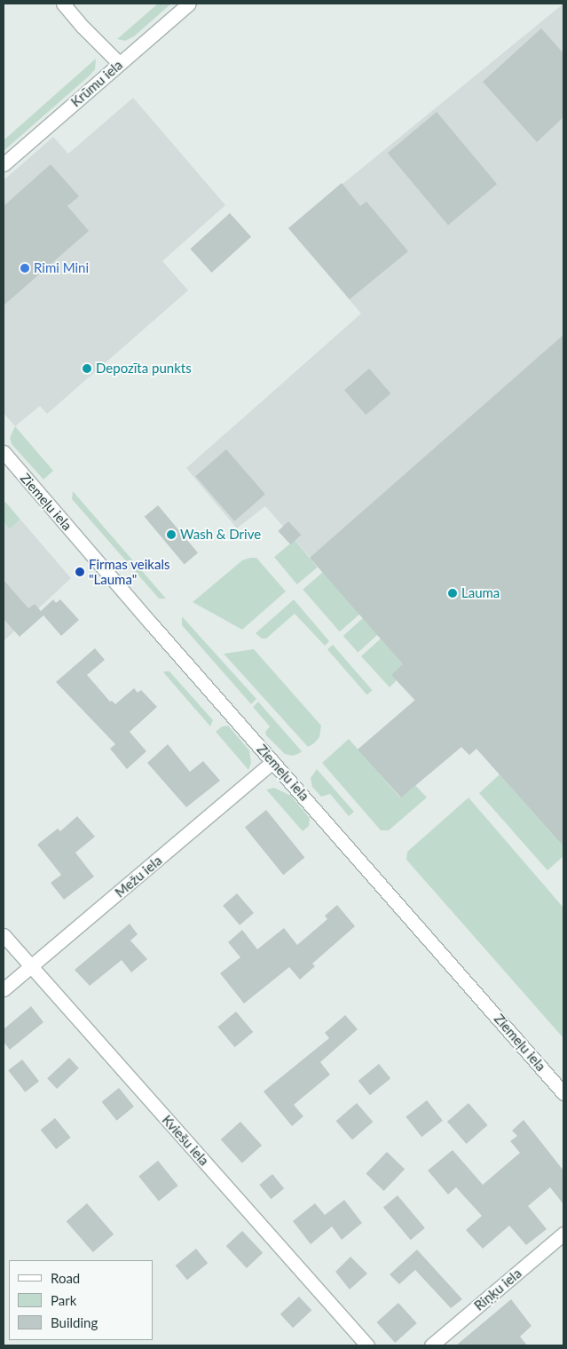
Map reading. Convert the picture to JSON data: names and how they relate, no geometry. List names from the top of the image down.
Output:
{
  "streets": {
    "street": [
      "Krūmu iela",
      "Ziemeļu iela",
      "Mežu iela",
      "Kviešu iela",
      "Riņķu iela"
    ]
  },
  "crossings": [
    ["Ziemeļu iela", "Mežu iela"],
    ["Mežu iela", "Kviešu iela"]
  ],
  "places": [
    "Rimi Mini",
    "Depozīta punkts",
    "Wash & Drive",
    "Firmas veikals \"Lauma\"",
    "Lauma"
  ],
  "legend": ["Road", "Park", "Building"]
}
